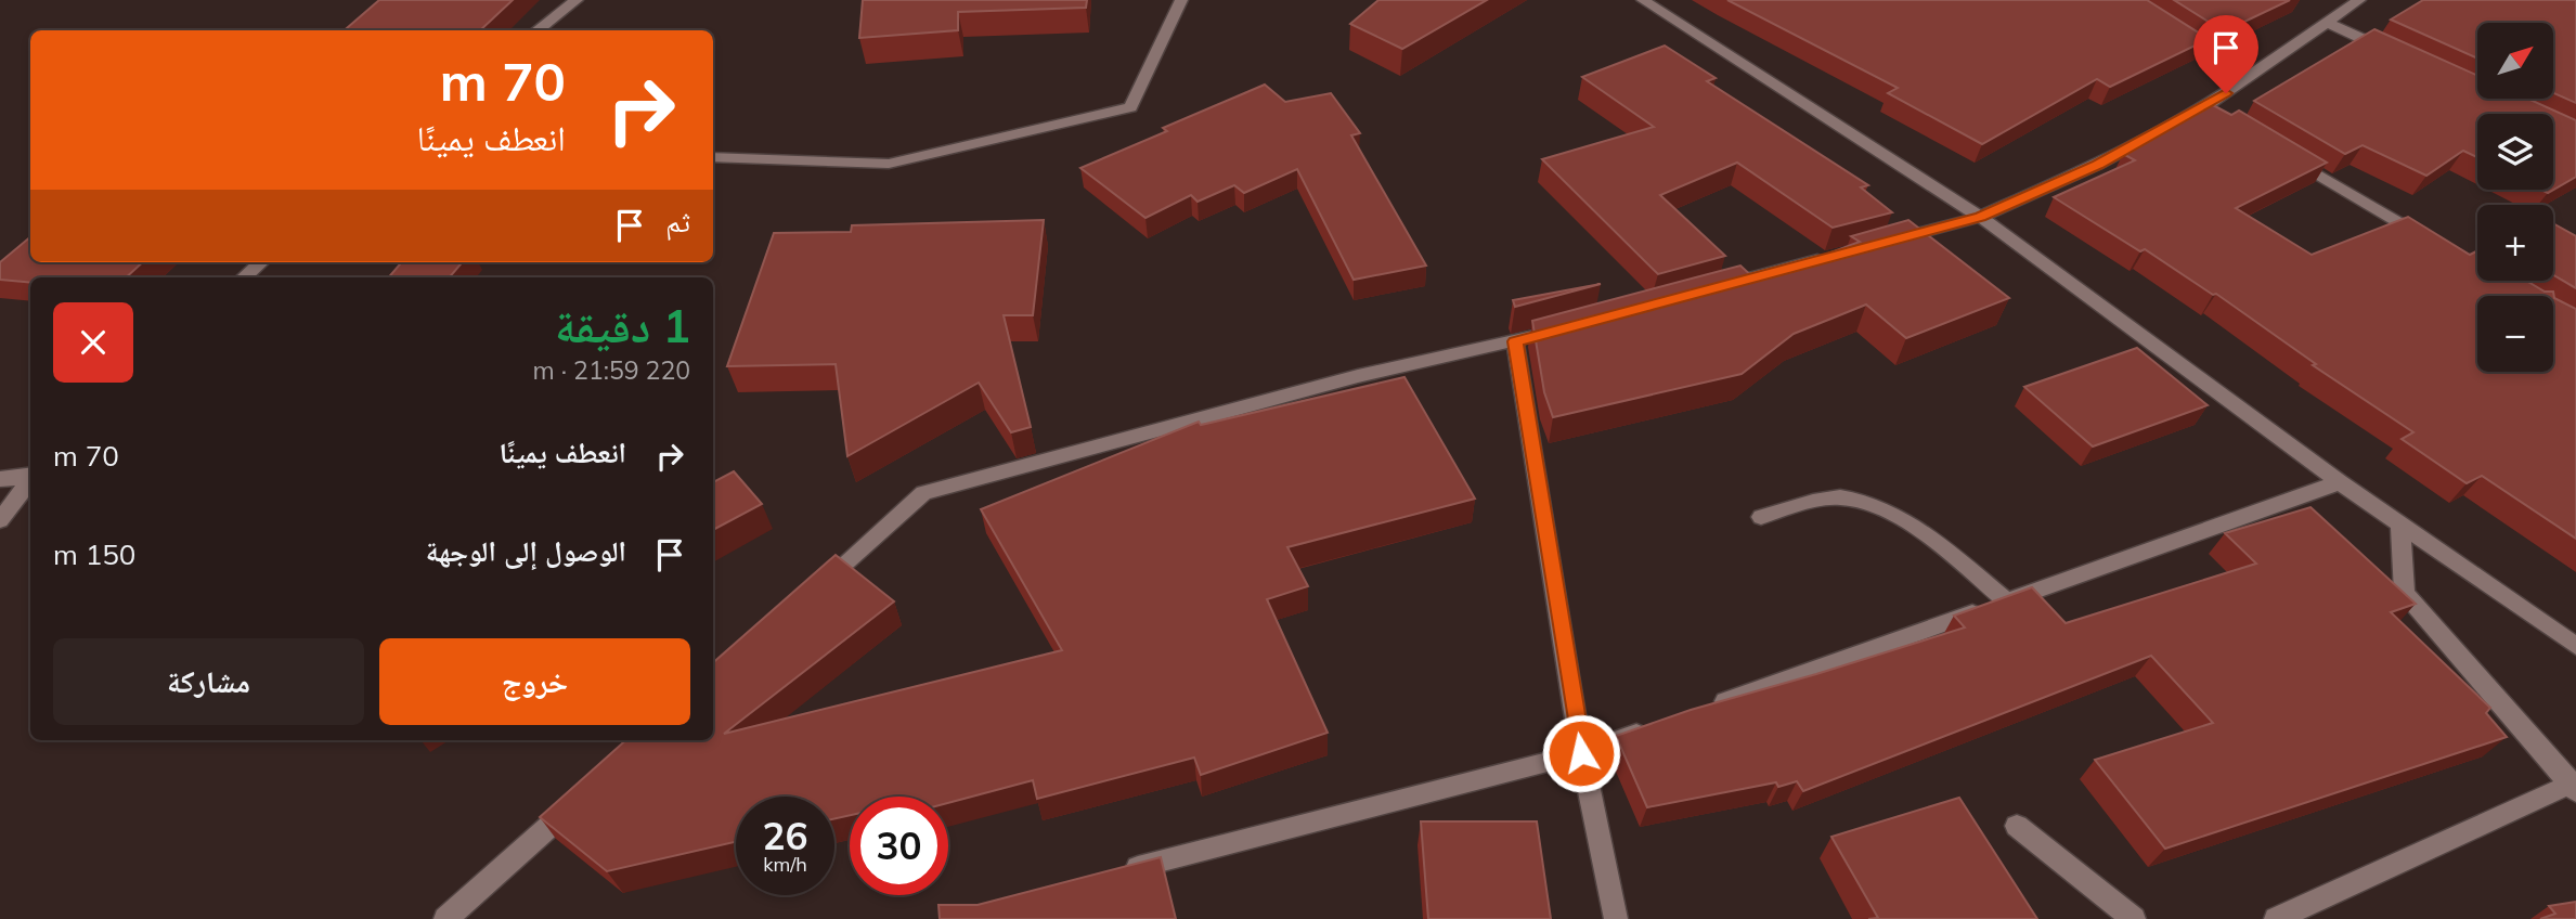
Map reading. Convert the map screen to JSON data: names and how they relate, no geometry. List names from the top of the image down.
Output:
{
  "north": "top right",
  "page": {
    "map_buttons": ["+", "−"],
    "turn": ["70 m", "انعطف يمينًا"],
    "then": "ثم",
    "heading": ["1 دقيقة", "220 m · 21:59"],
    "list": [
      {
        "name": "انعطف يمينًا",
        "value": "70 m"
      },
      {
        "name": "الوصول إلى الوجهة",
        "value": "150 m"
      }
    ],
    "buttons": ["خروج", "مشاركة"],
    "speed": "26 km/h",
    "limit": "30"
  }
}
